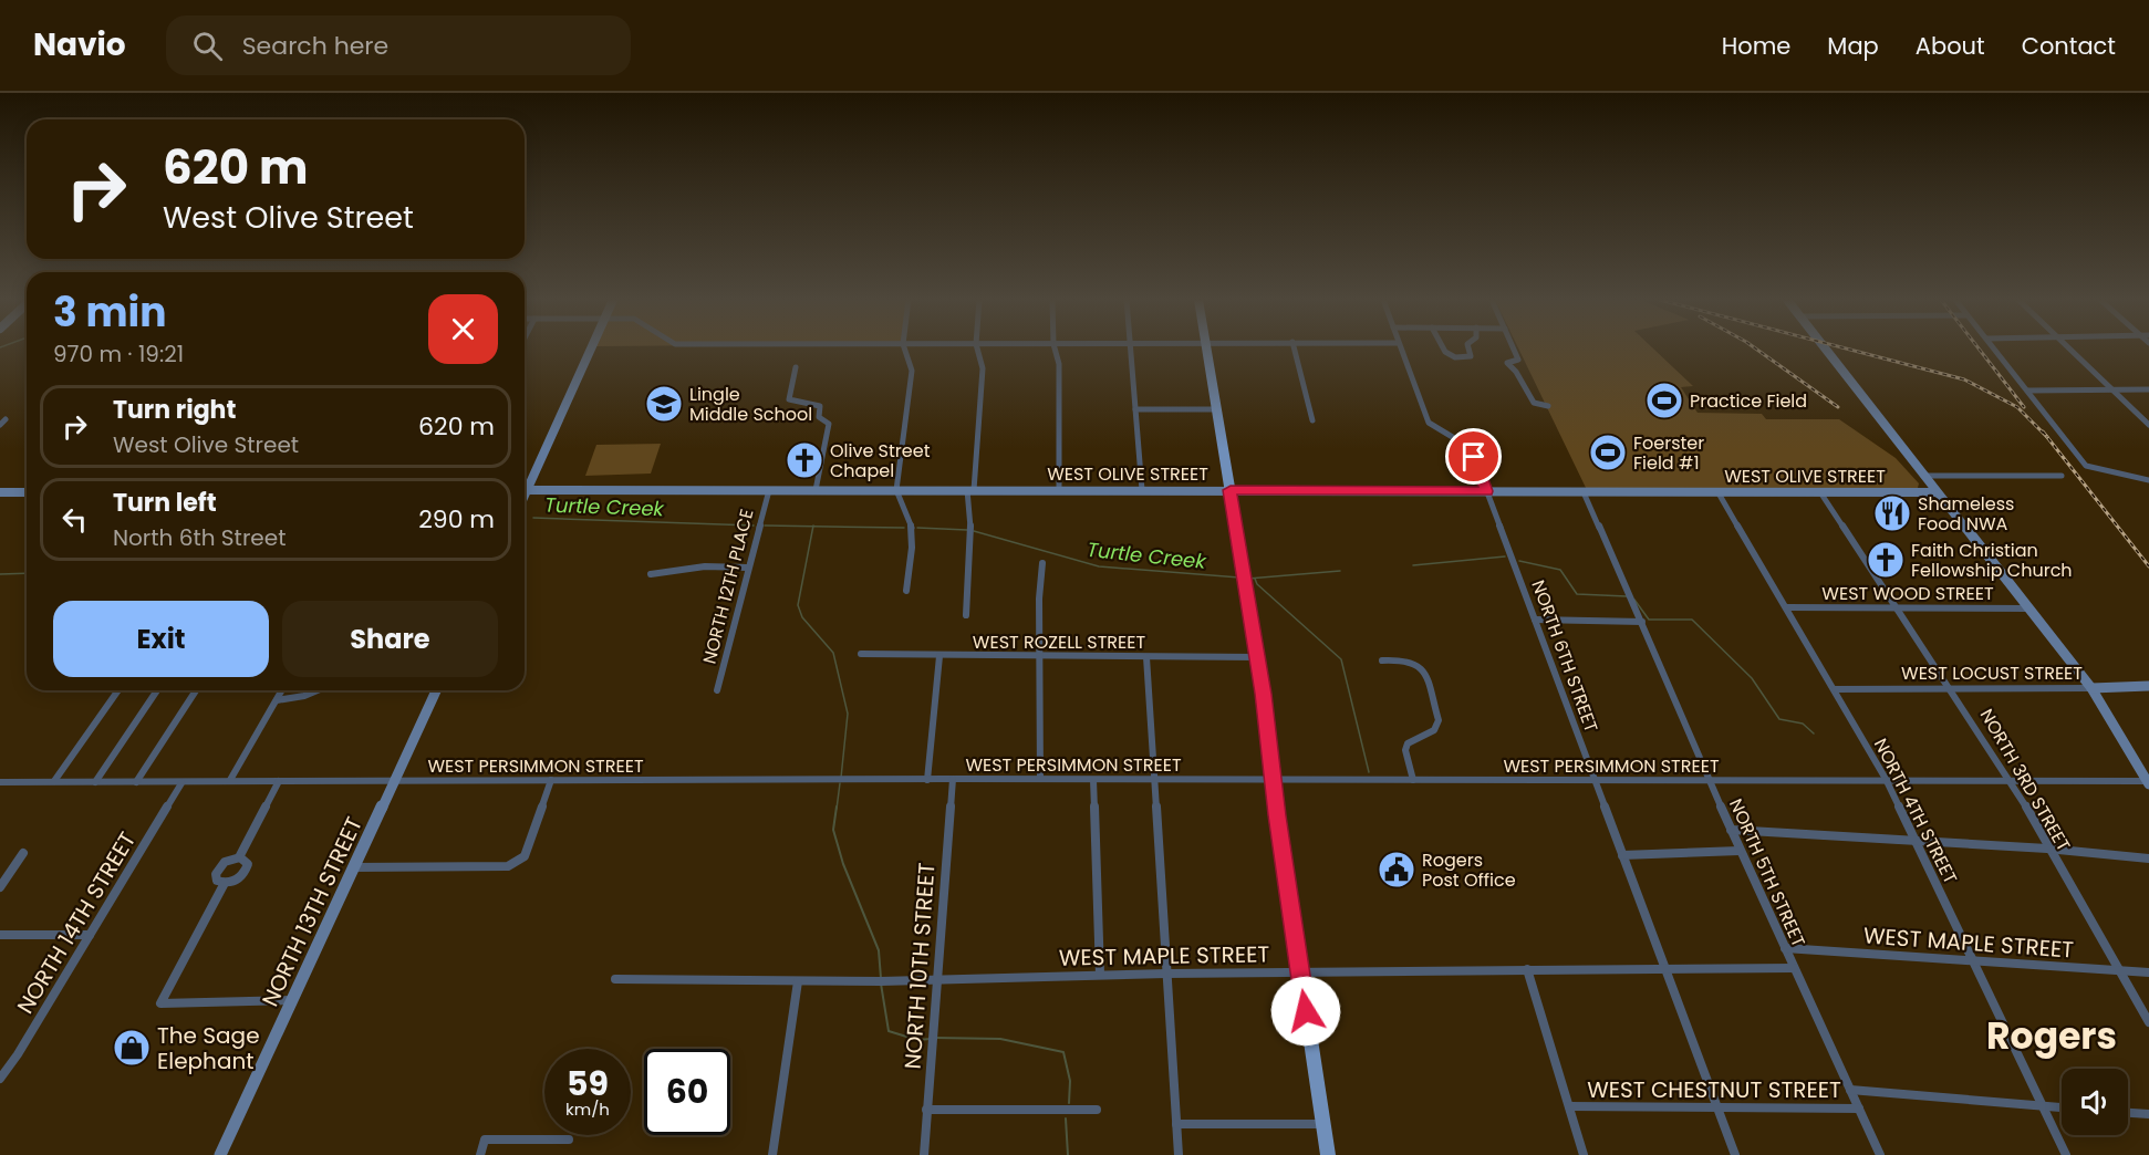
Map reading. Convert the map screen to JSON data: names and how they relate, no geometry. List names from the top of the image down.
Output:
{
  "streets": {
    "main road": ["WEST OLIVE STREET", "WEST LOCUST STREET", "NORTH 13TH STREET"],
    "street": [
      "NORTH 12TH PLACE",
      "WEST WOOD STREET",
      "WEST ROZELL STREET",
      "NORTH 6TH STREET",
      "WEST PERSIMMON STREET",
      "NORTH 3RD STREET",
      "NORTH 4TH STREET",
      "NORTH 5TH STREET",
      "NORTH 14TH STREET",
      "WEST MAPLE STREET",
      "NORTH 10TH STREET",
      "WEST CHESTNUT STREET"
    ]
  },
  "crossings": [
    ["WEST OLIVE STREET", "NORTH 12TH PLACE"],
    ["WEST OLIVE STREET", "NORTH 6TH STREET"],
    ["WEST OLIVE STREET", "NORTH 3RD STREET"],
    ["WEST OLIVE STREET", "NORTH 4TH STREET"],
    ["WEST OLIVE STREET", "NORTH 5TH STREET"],
    ["WEST WOOD STREET", "NORTH 3RD STREET"],
    ["WEST WOOD STREET", "NORTH 4TH STREET"],
    ["NORTH 6TH STREET", "WEST PERSIMMON STREET"],
    ["NORTH 6TH STREET", "WEST MAPLE STREET"],
    ["NORTH 6TH STREET", "WEST CHESTNUT STREET"],
    ["WEST LOCUST STREET", "NORTH 3RD STREET"],
    ["WEST LOCUST STREET", "NORTH 4TH STREET"],
    ["WEST PERSIMMON STREET", "NORTH 3RD STREET"],
    ["WEST PERSIMMON STREET", "NORTH 4TH STREET"],
    ["WEST PERSIMMON STREET", "NORTH 5TH STREET"],
    ["WEST PERSIMMON STREET", "NORTH 13TH STREET"],
    ["WEST PERSIMMON STREET", "NORTH 14TH STREET"],
    ["WEST PERSIMMON STREET", "NORTH 10TH STREET"],
    ["NORTH 3RD STREET", "WEST MAPLE STREET"],
    ["NORTH 4TH STREET", "WEST MAPLE STREET"],
    ["NORTH 4TH STREET", "WEST CHESTNUT STREET"],
    ["NORTH 5TH STREET", "WEST MAPLE STREET"],
    ["NORTH 5TH STREET", "WEST CHESTNUT STREET"],
    ["WEST MAPLE STREET", "NORTH 10TH STREET"]
  ],
  "districts": ["Rogers"],
  "water": ["Turtle Creek"],
  "places": {
    "sports": ["Practice Field", "Foerster Field #1"],
    "school or university": ["Lingle Middle School"],
    "church": ["Olive Street Chapel", "Faith Christian Fellowship Church"],
    "restaurant": ["Shameless Food NWA"],
    "public building": ["Rogers Post Office"],
    "shop": ["The Sage Elephant"]
  },
  "page": {
    "header": "Navio",
    "search": "Search here",
    "nav": [
      "Home",
      "Map",
      "About",
      "Contact"
    ],
    "turn": ["620 m", "West Olive Street"],
    "heading": ["3 min", "970 m · 19:21"],
    "list": [
      {
        "name": "Turn right",
        "note": "West Olive Street",
        "value": "620 m"
      },
      {
        "name": "Turn left",
        "note": "North 6th Street",
        "value": "290 m"
      }
    ],
    "buttons": ["Exit", "Share"],
    "speed": "59 km/h",
    "limit": "60"
  }
}
